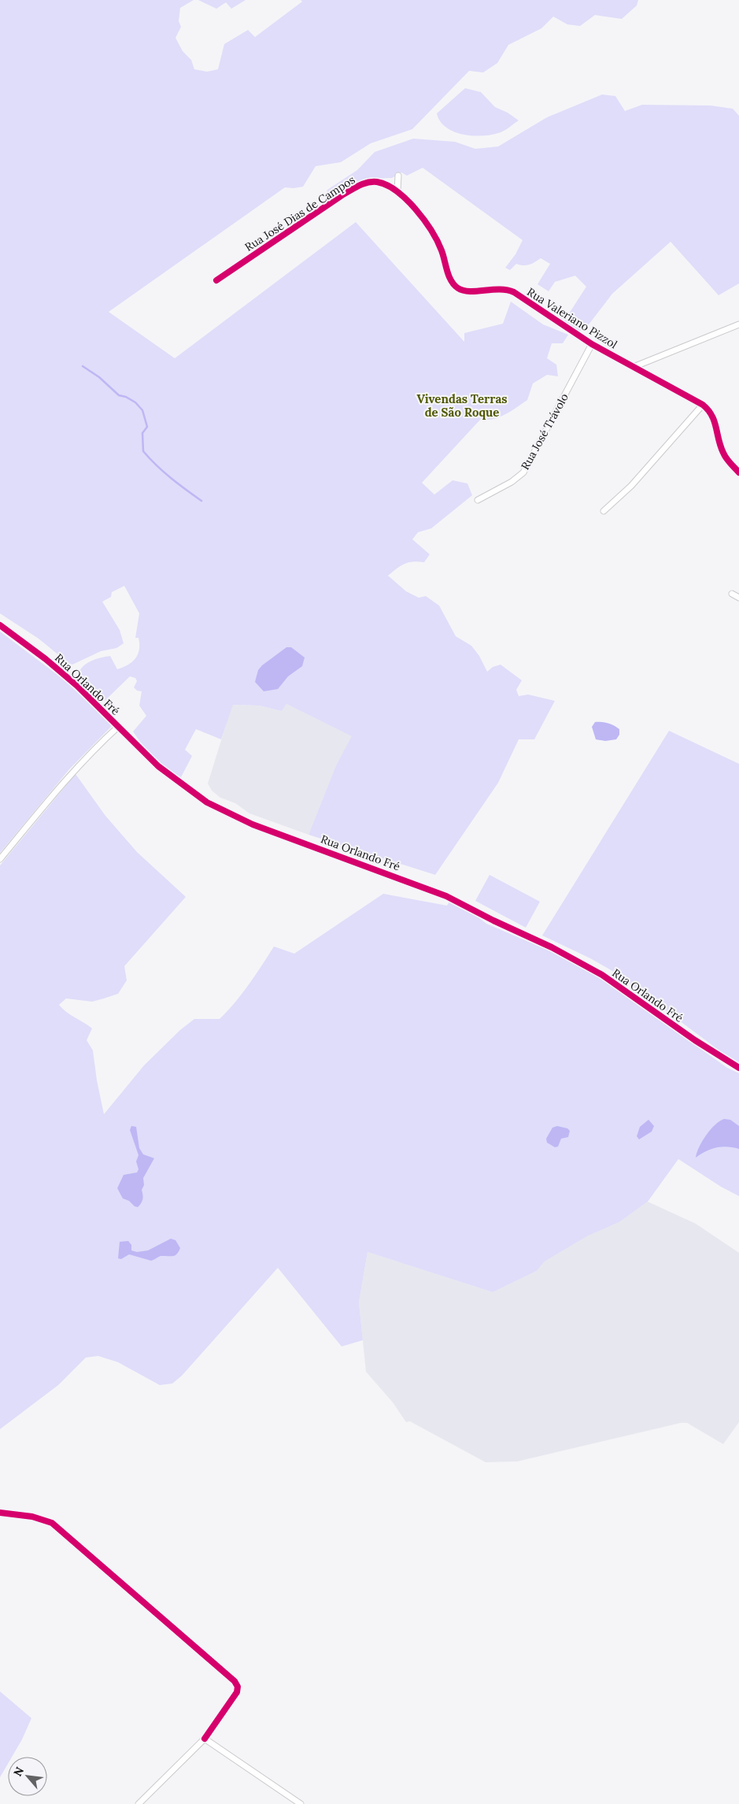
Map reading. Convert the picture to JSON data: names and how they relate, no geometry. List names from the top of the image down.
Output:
{
  "streets": {
    "street": [
      "Rua José Dias de Campos",
      "Rua Valeriano Pizzol",
      "Rua José Trávolo",
      "Rua Orlando Fré"
    ]
  },
  "crossings": [
    ["Rua José Dias de Campos", "Rua Valeriano Pizzol"],
    ["Rua Valeriano Pizzol", "Rua José Trávolo"]
  ],
  "districts": ["Vivendas Terras de São Roque"],
  "north": "top left"
}
